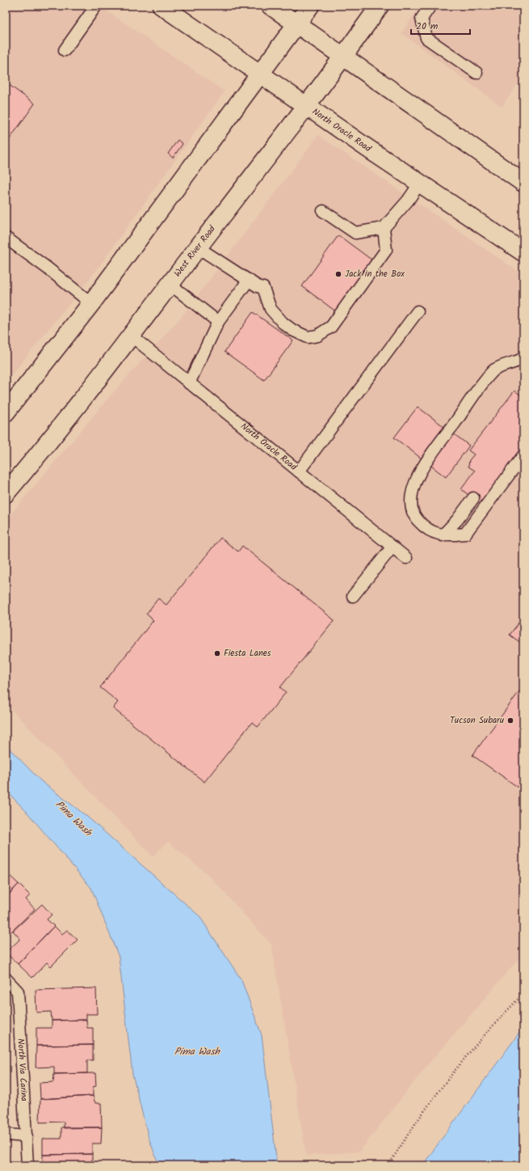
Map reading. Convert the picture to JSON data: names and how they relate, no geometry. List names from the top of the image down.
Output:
{
  "streets": {
    "main road": ["North Oracle Road", "West River Road"],
    "lane": ["North Via Carina"]
  },
  "crossings": [
    ["North Oracle Road", "West River Road"]
  ],
  "water": ["Pima Wash"],
  "places": ["Jack in the Box", "Fiesta Lanes", "Tucson Subaru"],
  "scale_bar": "20 m"
}
